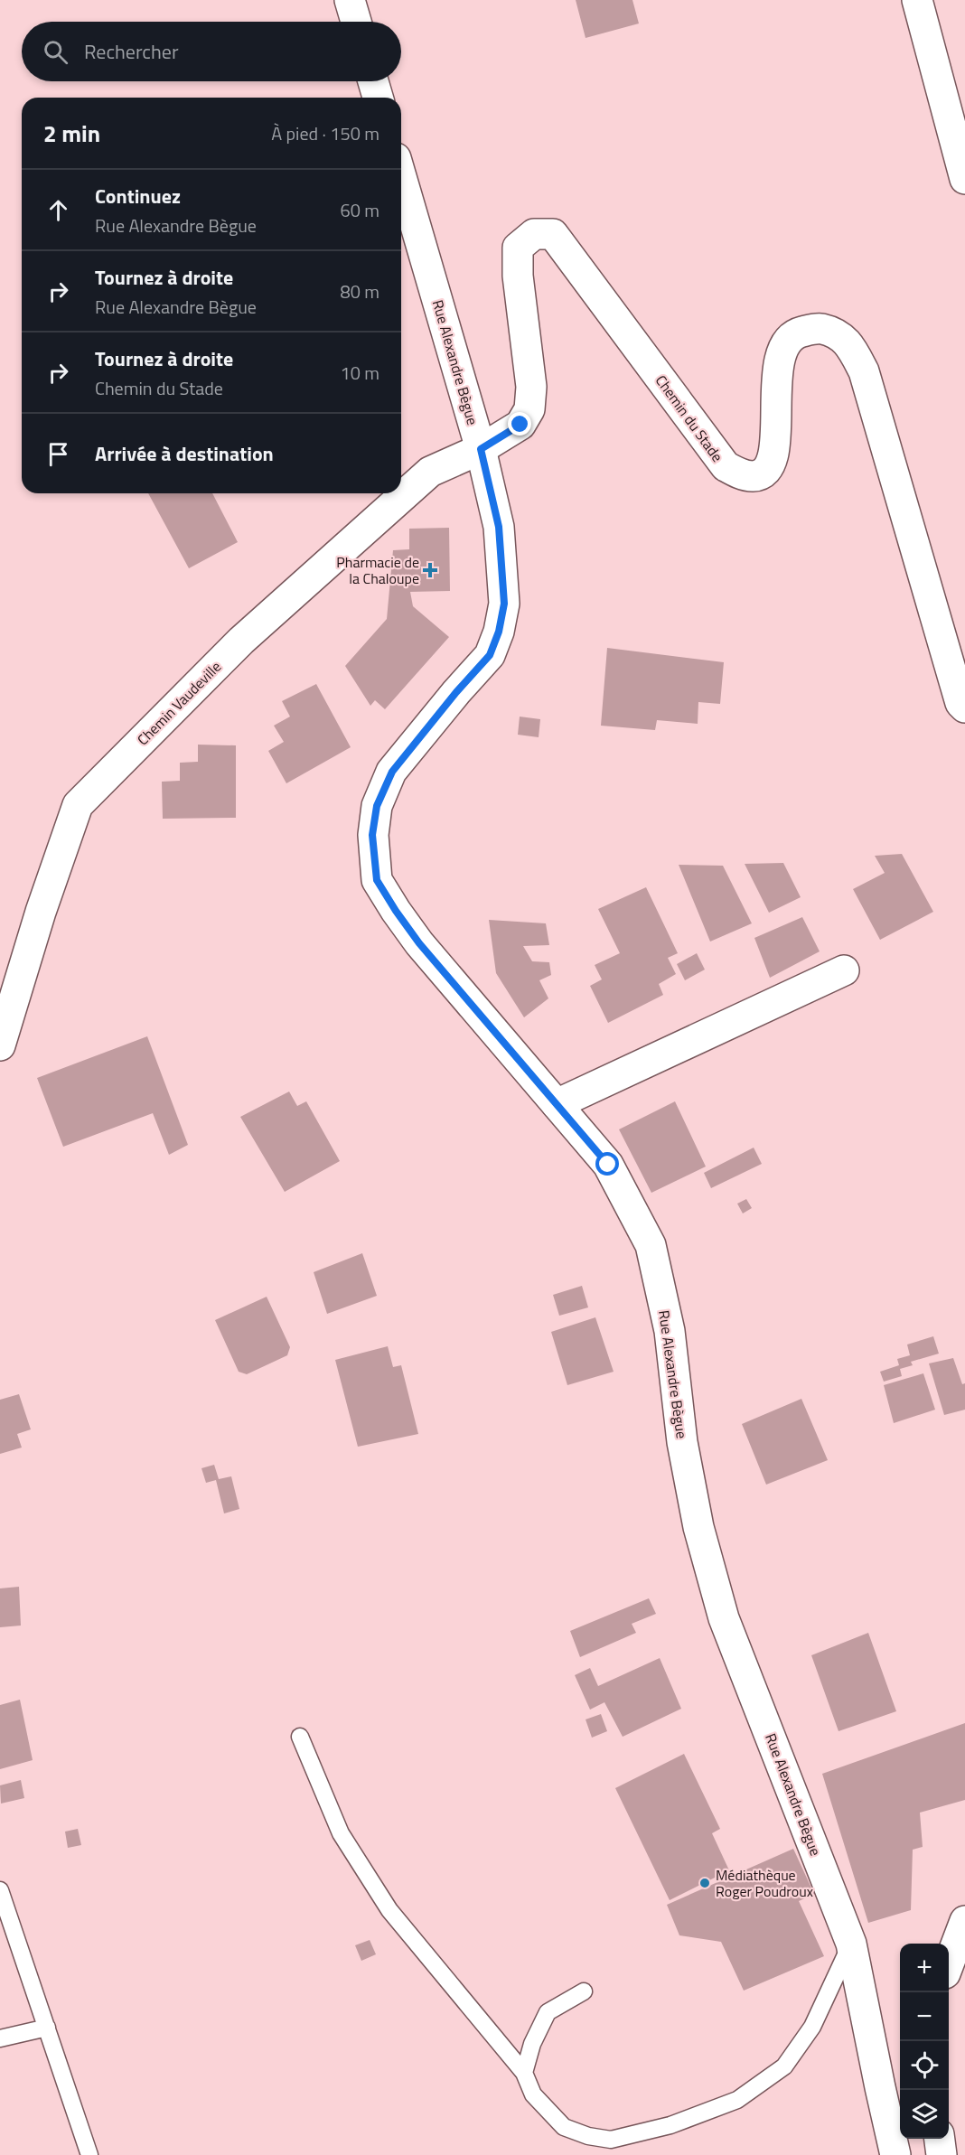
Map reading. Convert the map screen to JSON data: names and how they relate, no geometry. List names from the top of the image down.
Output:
{
  "streets": {
    "street": ["Rue Alexandre Bègue", "Chemin du Stade", "Chemin Vaudeville"]
  },
  "crossings": [
    ["Rue Alexandre Bègue", "Chemin du Stade"],
    ["Rue Alexandre Bègue", "Chemin Vaudeville"],
    ["Chemin du Stade", "Chemin Vaudeville"]
  ],
  "places": {
    "health": ["Pharmacie de la Chaloupe"],
    "other": ["Médiathèque Roger Poudroux"]
  },
  "page": {
    "search": "Rechercher",
    "heading": ["2 min", "À pied · 150 m"],
    "list": [
      ["Continuez", "Rue Alexandre Bègue", "60 m"],
      ["Tournez à droite", "Rue Alexandre Bègue", "80 m"],
      ["Tournez à droite", "Chemin du Stade", "10 m"],
      "Arrivée à destination"
    ],
    "map_buttons": ["+", "−"]
  }
}
